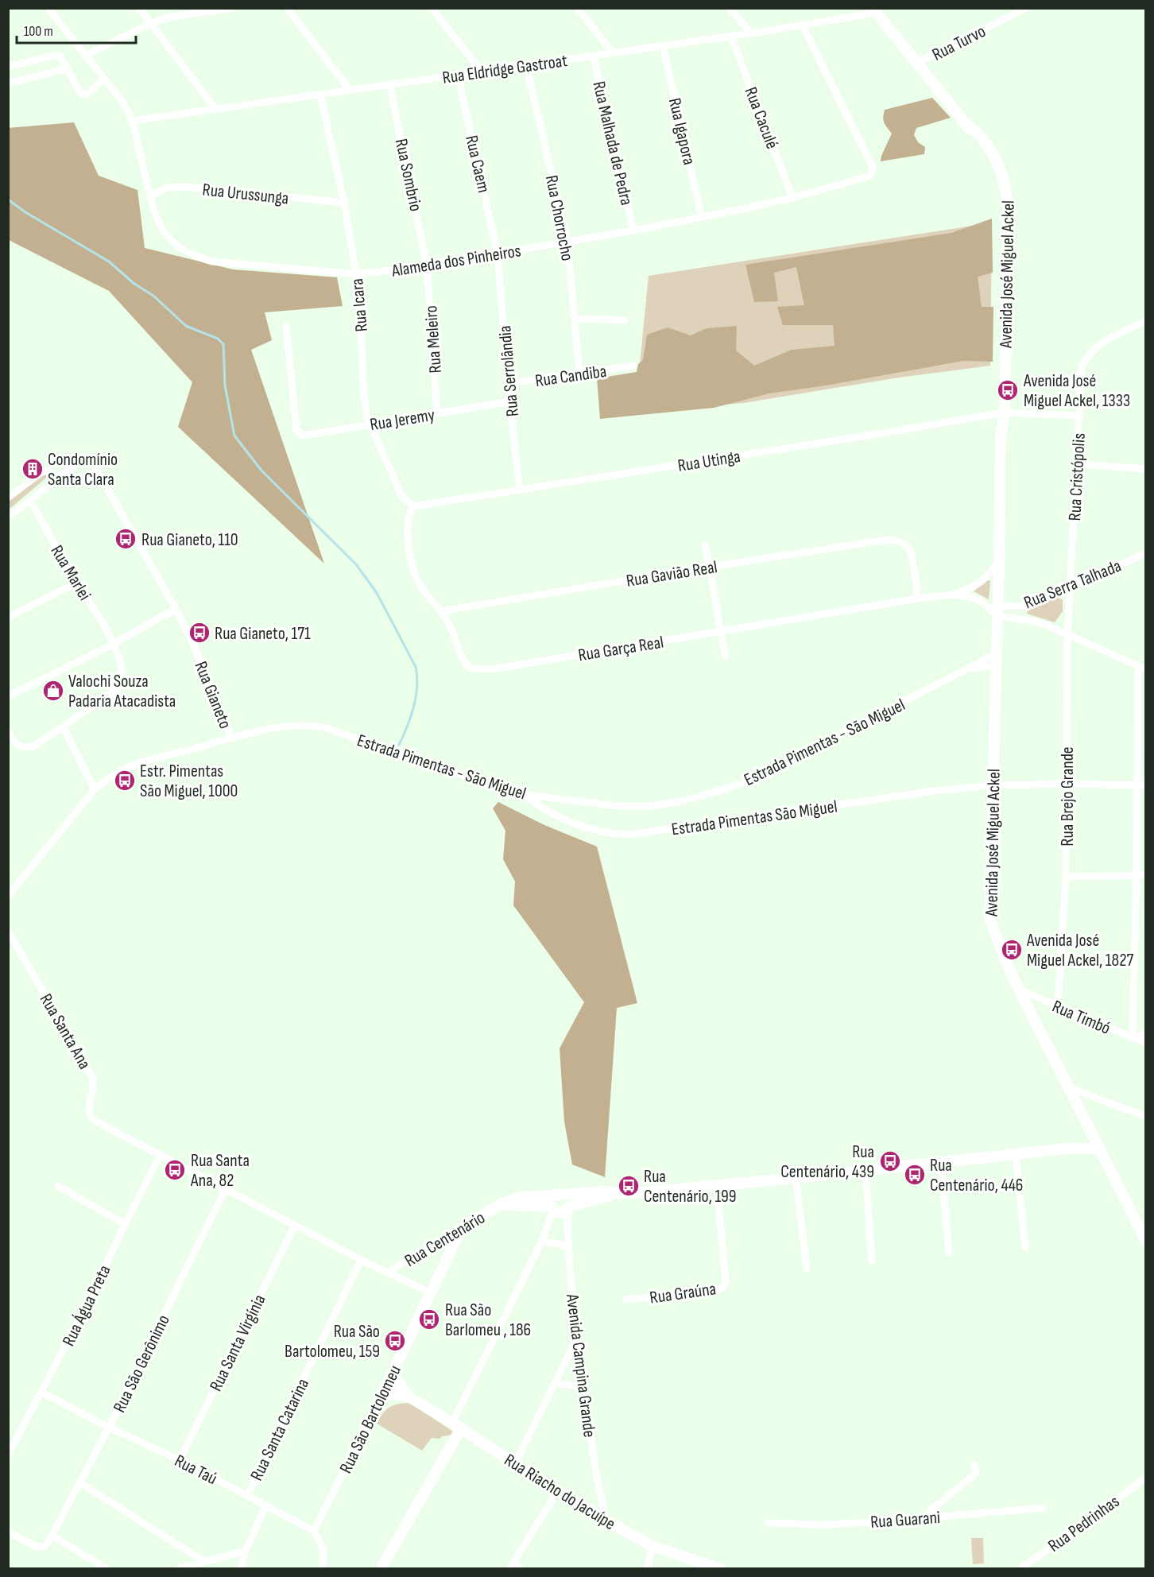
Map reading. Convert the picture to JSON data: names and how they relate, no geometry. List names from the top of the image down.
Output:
{
  "streets": {
    "street": [
      "Rua Turvo",
      "Rua Eldridge Gastroat",
      "Rua Caculé",
      "Rua Igapora",
      "Rua Malhada de Pedra",
      "Rua Caem",
      "Rua Sombrio",
      "Rua Urussunga",
      "Rua Chorrocho",
      "Alameda dos Pinheiros",
      "Avenida José Miguel Ackel",
      "Rua Icara",
      "Rua Meleiro",
      "Rua Serrolândia",
      "Rua Candiba",
      "Rua Jeremy",
      "Rua Utinga",
      "Rua Cristópolis",
      "Rua Marlei",
      "Rua Gavião Real",
      "Rua Serra Talhada",
      "Rua Garça Real",
      "Rua Gianeto",
      "Estrada Pimentas - São Miguel",
      "Rua Brejo Grande",
      "Estrada Pimentas São Miguel",
      "Rua Timbó",
      "Rua Santa Ana",
      "Rua Centenário",
      "Rua Graúna",
      "Rua Água Preta",
      "Rua Santa Virgínia",
      "Rua São Gerônimo",
      "Avenida Campina Grande",
      "Rua São Bartolomeu",
      "Rua Santa Catarina",
      "Rua Taú",
      "Rua Riacho do Jacuípe",
      "Rua Guarani",
      "Rua Pedrinhas"
    ]
  },
  "crossings": [
    ["Rua Turvo", "Avenida José Miguel Ackel"],
    ["Rua Eldridge Gastroat", "Rua Caculé"],
    ["Rua Eldridge Gastroat", "Rua Igapora"],
    ["Rua Eldridge Gastroat", "Rua Malhada de Pedra"],
    ["Rua Eldridge Gastroat", "Rua Caem"],
    ["Rua Eldridge Gastroat", "Rua Sombrio"],
    ["Rua Eldridge Gastroat", "Rua Chorrocho"],
    ["Rua Eldridge Gastroat", "Alameda dos Pinheiros"],
    ["Rua Eldridge Gastroat", "Avenida José Miguel Ackel"],
    ["Rua Eldridge Gastroat", "Rua Icara"],
    ["Rua Caculé", "Alameda dos Pinheiros"],
    ["Rua Igapora", "Alameda dos Pinheiros"],
    ["Rua Malhada de Pedra", "Alameda dos Pinheiros"],
    ["Rua Caem", "Alameda dos Pinheiros"],
    ["Rua Caem", "Rua Serrolândia"],
    ["Rua Sombrio", "Alameda dos Pinheiros"],
    ["Rua Sombrio", "Rua Meleiro"],
    ["Rua Urussunga", "Alameda dos Pinheiros"],
    ["Rua Urussunga", "Rua Icara"],
    ["Rua Chorrocho", "Alameda dos Pinheiros"],
    ["Rua Chorrocho", "Rua Candiba"],
    ["Alameda dos Pinheiros", "Rua Icara"],
    ["Alameda dos Pinheiros", "Rua Meleiro"],
    ["Alameda dos Pinheiros", "Rua Serrolândia"],
    ["Avenida José Miguel Ackel", "Rua Utinga"],
    ["Avenida José Miguel Ackel", "Rua Serra Talhada"],
    ["Avenida José Miguel Ackel", "Estrada Pimentas - São Miguel"],
    ["Avenida José Miguel Ackel", "Estrada Pimentas São Miguel"],
    ["Avenida José Miguel Ackel", "Rua Timbó"],
    ["Avenida José Miguel Ackel", "Rua Centenário"],
    ["Rua Icara", "Rua Jeremy"],
    ["Rua Icara", "Rua Utinga"],
    ["Rua Icara", "Rua Garça Real"],
    ["Rua Meleiro", "Rua Jeremy"],
    ["Rua Serrolândia", "Rua Candiba"],
    ["Rua Serrolândia", "Rua Jeremy"],
    ["Rua Serrolândia", "Rua Utinga"],
    ["Rua Utinga", "Rua Cristópolis"],
    ["Rua Utinga", "Rua Garça Real"],
    ["Rua Cristópolis", "Rua Serra Talhada"],
    ["Rua Cristópolis", "Rua Brejo Grande"],
    ["Rua Gavião Real", "Rua Garça Real"],
    ["Rua Serra Talhada", "Rua Brejo Grande"],
    ["Rua Gianeto", "Estrada Pimentas - São Miguel"],
    ["Estrada Pimentas - São Miguel", "Estrada Pimentas São Miguel"],
    ["Rua Brejo Grande", "Estrada Pimentas São Miguel"],
    ["Rua Brejo Grande", "Rua Timbó"],
    ["Rua Santa Ana", "Rua Centenário"],
    ["Rua Santa Ana", "Rua Água Preta"],
    ["Rua Santa Ana", "Rua Santa Virgínia"],
    ["Rua Santa Ana", "Rua São Gerônimo"],
    ["Rua Santa Ana", "Rua São Bartolomeu"],
    ["Rua Santa Ana", "Rua Santa Catarina"],
    ["Rua Centenário", "Rua Graúna"],
    ["Rua Centenário", "Avenida Campina Grande"],
    ["Rua Centenário", "Rua São Bartolomeu"],
    ["Rua Água Preta", "Rua Taú"],
    ["Rua Santa Virgínia", "Rua Taú"],
    ["Rua São Gerônimo", "Rua Taú"],
    ["Avenida Campina Grande", "Rua Riacho do Jacuípe"],
    ["Rua São Bartolomeu", "Rua Taú"],
    ["Rua São Bartolomeu", "Rua Riacho do Jacuípe"],
    ["Rua Santa Catarina", "Rua Taú"]
  ],
  "places": {
    "bus stop": [
      "Avenida José Miguel Ackel, 1333",
      "Rua Gianeto, 110",
      "Rua Gianeto, 171",
      "Estr. Pimentas São Miguel, 1000",
      "Avenida José Miguel Ackel, 1827",
      "Rua Centenário, 439",
      "Rua Santa Ana, 82",
      "Rua Centenário, 446",
      "Rua Centenário, 199",
      "Rua São Barlomeu , 186",
      "Rua São Bartolomeu, 159"
    ],
    "building": ["Condomínio Santa Clara"],
    "shop": ["Valochi Souza Padaria Atacadista"]
  },
  "scale_bar": "100 m"
}
